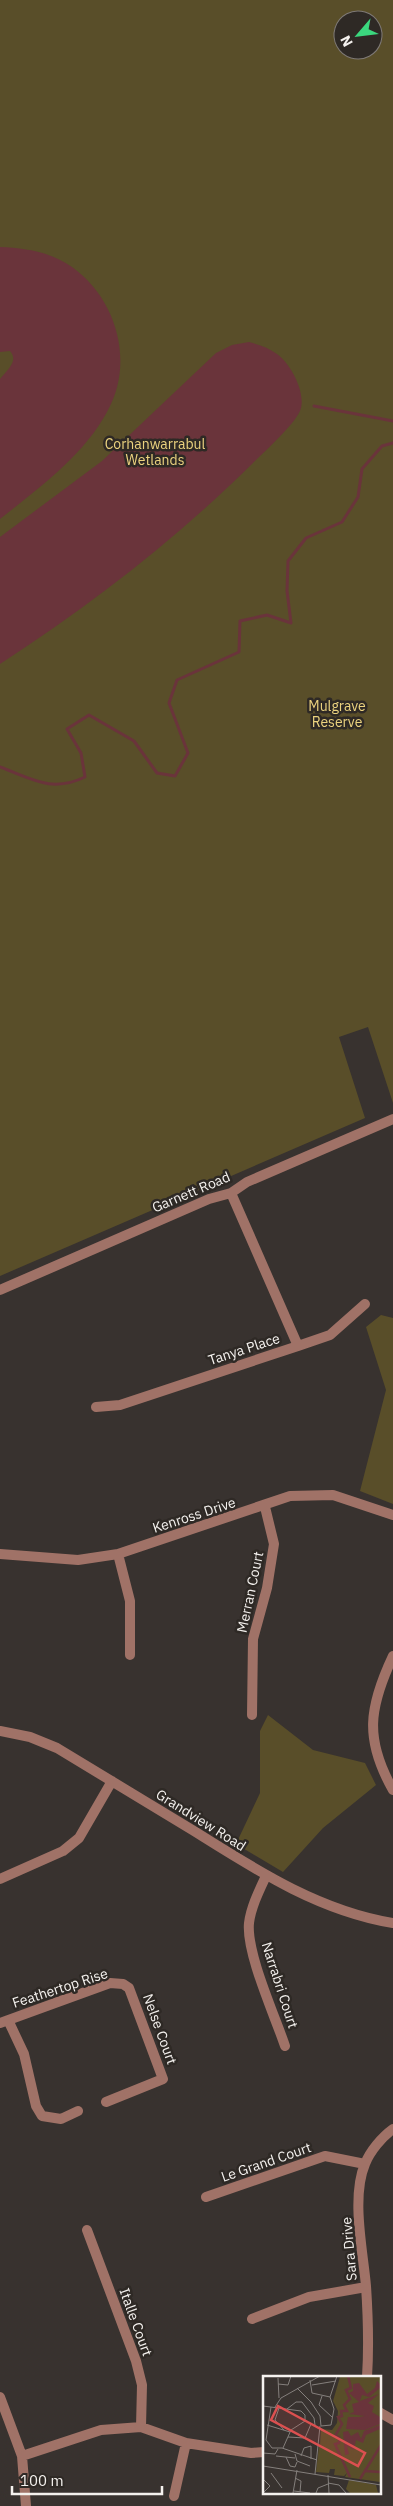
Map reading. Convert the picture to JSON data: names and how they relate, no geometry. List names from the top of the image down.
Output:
{
  "streets": {
    "street": [
      "Garnett Road",
      "Tanya Place",
      "Kenross Drive",
      "Merran Court",
      "Grandview Road",
      "Narrabri Court",
      "Feathertop Rise",
      "Nelse Court",
      "Le Grand Court",
      "Sara Drive",
      "Italle Court"
    ]
  },
  "crossings": [
    ["Garnett Road", "Tanya Place"],
    ["Kenross Drive", "Merran Court"],
    ["Grandview Road", "Narrabri Court"],
    ["Feathertop Rise", "Nelse Court"],
    ["Le Grand Court", "Sara Drive"]
  ],
  "parks": ["Corhanwarrabul Wetlands", "Mulgrave Reserve"],
  "scale_bar": "100 m",
  "north": "bottom left"
}
